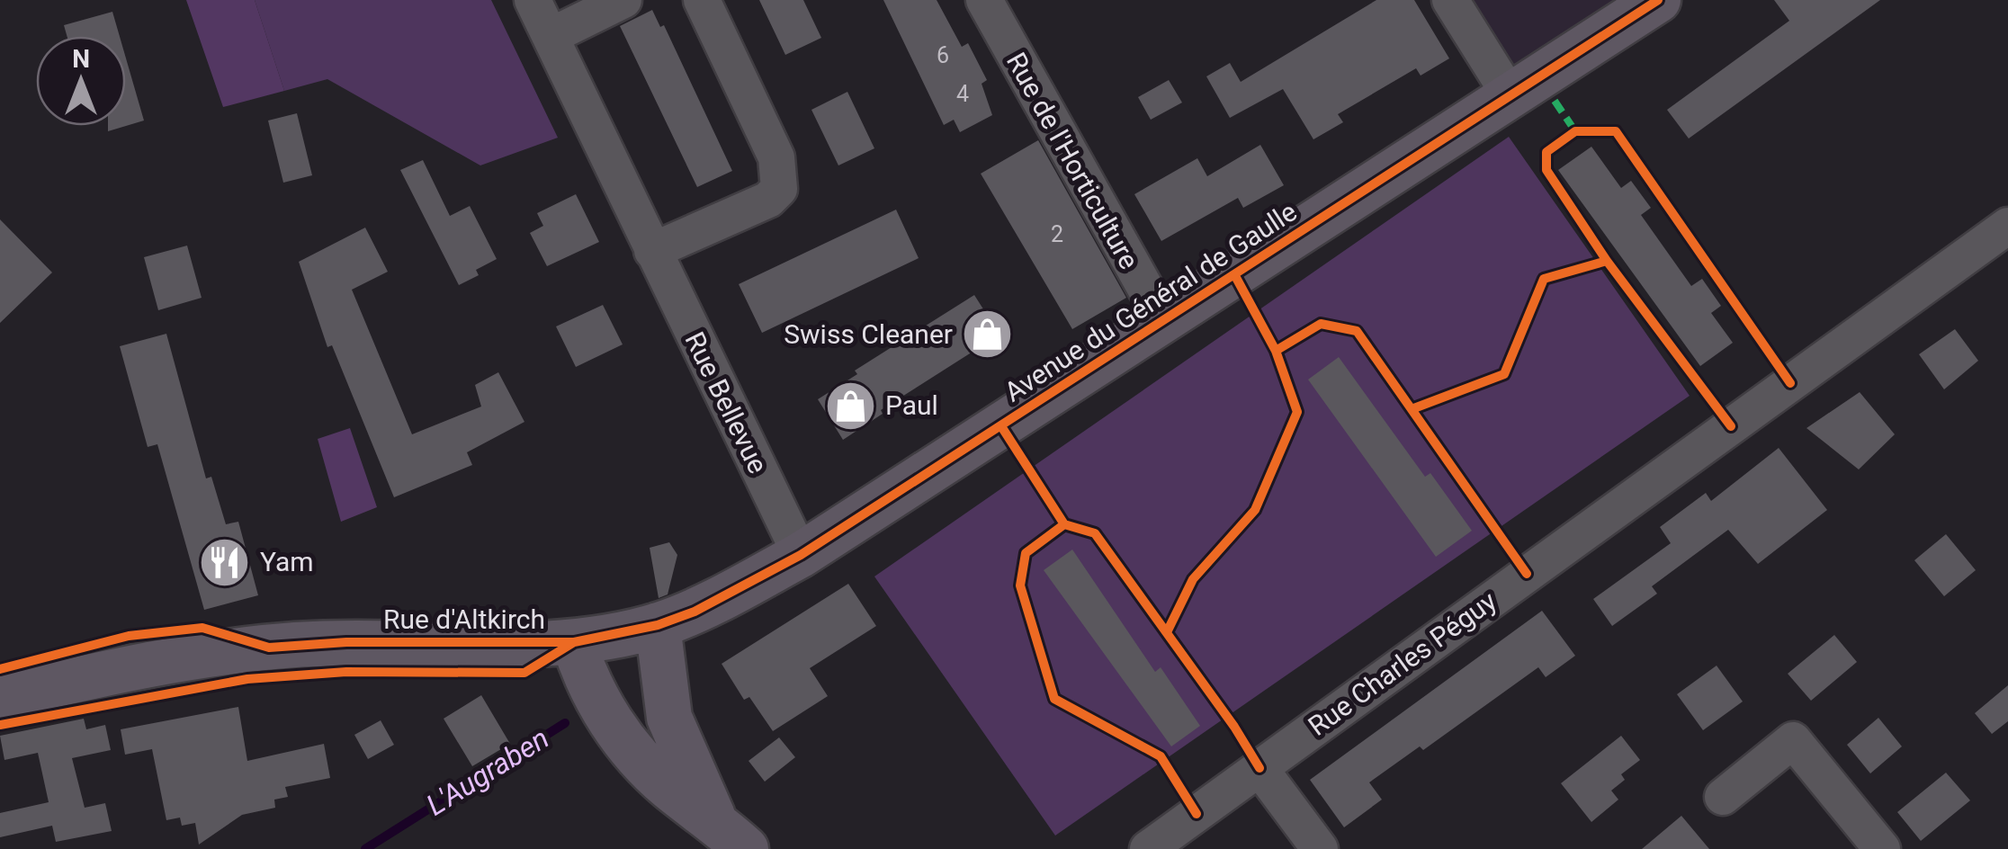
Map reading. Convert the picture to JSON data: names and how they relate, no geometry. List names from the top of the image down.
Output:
{
  "streets": {
    "main road": ["Avenue du Général de Gaulle", "Rue d'Altkirch"],
    "street": ["Rue de l'Horticulture", "Rue Bellevue", "Rue Charles Péguy"]
  },
  "crossings": [
    ["Rue de l'Horticulture", "Avenue du Général de Gaulle"],
    ["Avenue du Général de Gaulle", "Rue Bellevue"],
    ["Avenue du Général de Gaulle", "Rue d'Altkirch"]
  ],
  "water": ["L'Augraben"],
  "places": {
    "shop": ["Swiss Cleaner", "Paul"],
    "restaurant": ["Yam"]
  },
  "house_numbers": ["6", "4", "2"],
  "north": "top"
}
